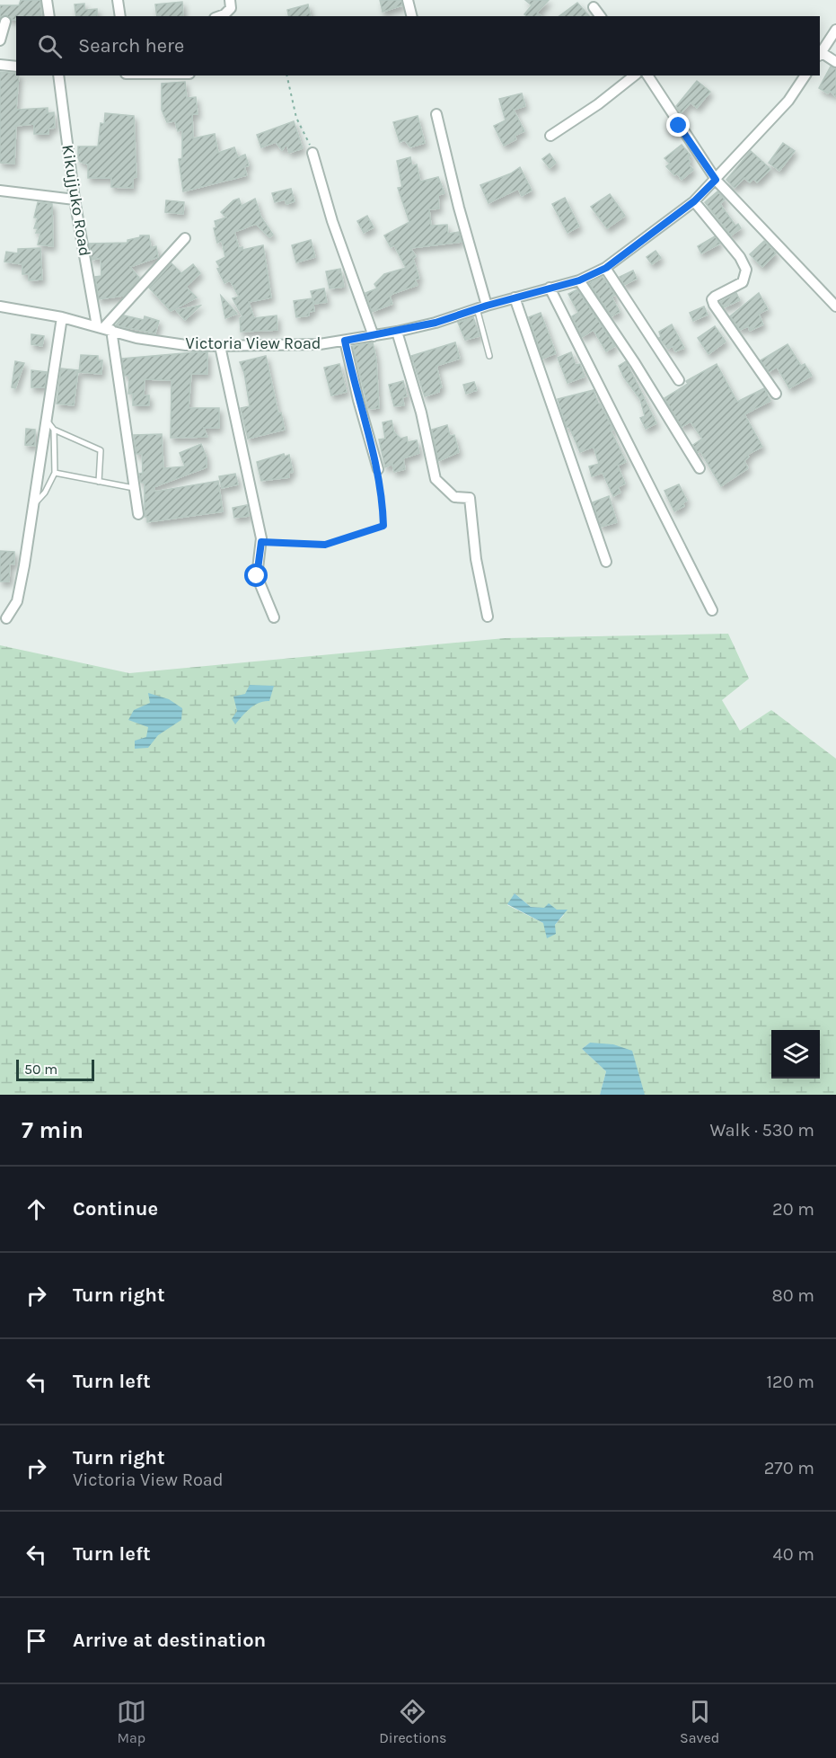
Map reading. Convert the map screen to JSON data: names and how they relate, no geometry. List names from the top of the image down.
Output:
{
  "streets": {
    "street": ["Kikujjuko Road", "Victoria View Road"]
  },
  "crossings": [
    ["Kikujjuko Road", "Victoria View Road"]
  ],
  "scale_bar": "50 m",
  "page": {
    "search": "Search here",
    "scale": "50 m",
    "heading": ["7 min", "Walk · 530 m"],
    "list": [
      ["Continue", "20 m"],
      ["Turn right", "80 m"],
      ["Turn left", "120 m"],
      ["Turn right", "Victoria View Road", "270 m"],
      ["Turn left", "40 m"],
      "Arrive at destination"
    ],
    "nav": ["Map", "Directions", "Saved"]
  }
}
